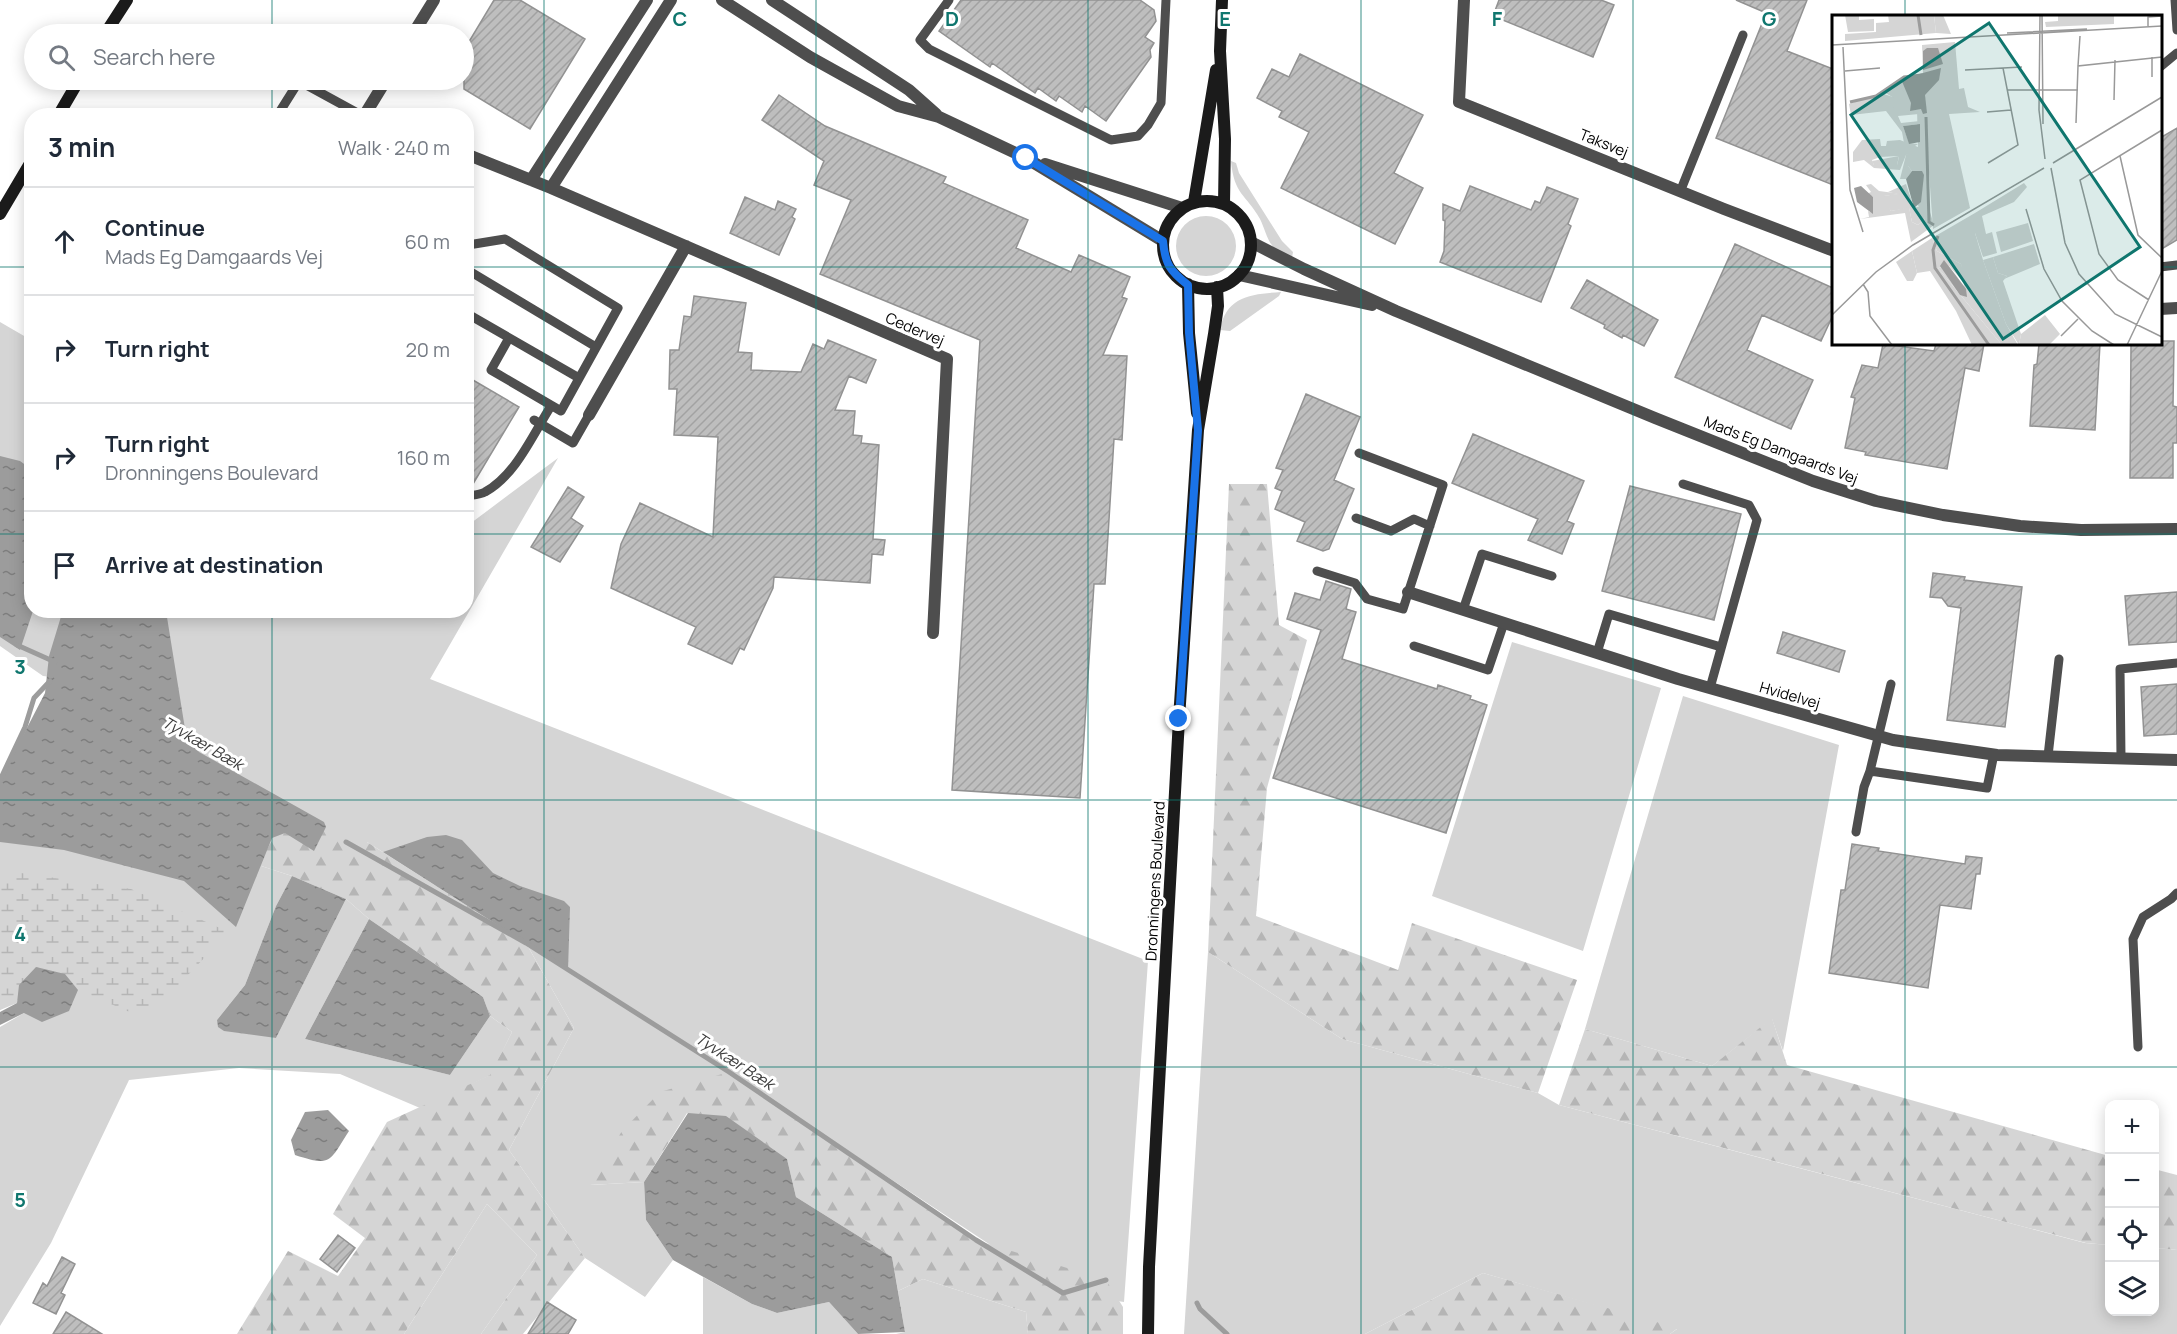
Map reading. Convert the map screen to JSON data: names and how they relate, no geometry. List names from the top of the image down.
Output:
{
  "streets": {
    "main road": ["Dronningens Boulevard"],
    "street": [
      "Taksvej",
      "Cedervej",
      "Mads Eg Damgaards Vej",
      "Hvidelvej"
    ]
  },
  "crossings": [
    ["Mads Eg Damgaards Vej", "Dronningens Boulevard"]
  ],
  "water": ["Tyvkær Bæk"],
  "page": {
    "search": "Search here",
    "heading": ["3 min", "Walk · 240 m"],
    "list": [
      ["Continue", "Mads Eg Damgaards Vej", "60 m"],
      ["Turn right", "20 m"],
      ["Turn right", "Dronningens Boulevard", "160 m"],
      "Arrive at destination"
    ],
    "map_buttons": ["+", "−"]
  },
  "grid": {
    "columns": [
      "C",
      "D",
      "E",
      "F",
      "G"
    ],
    "rows": ["3", "4", "5"]
  }
}
